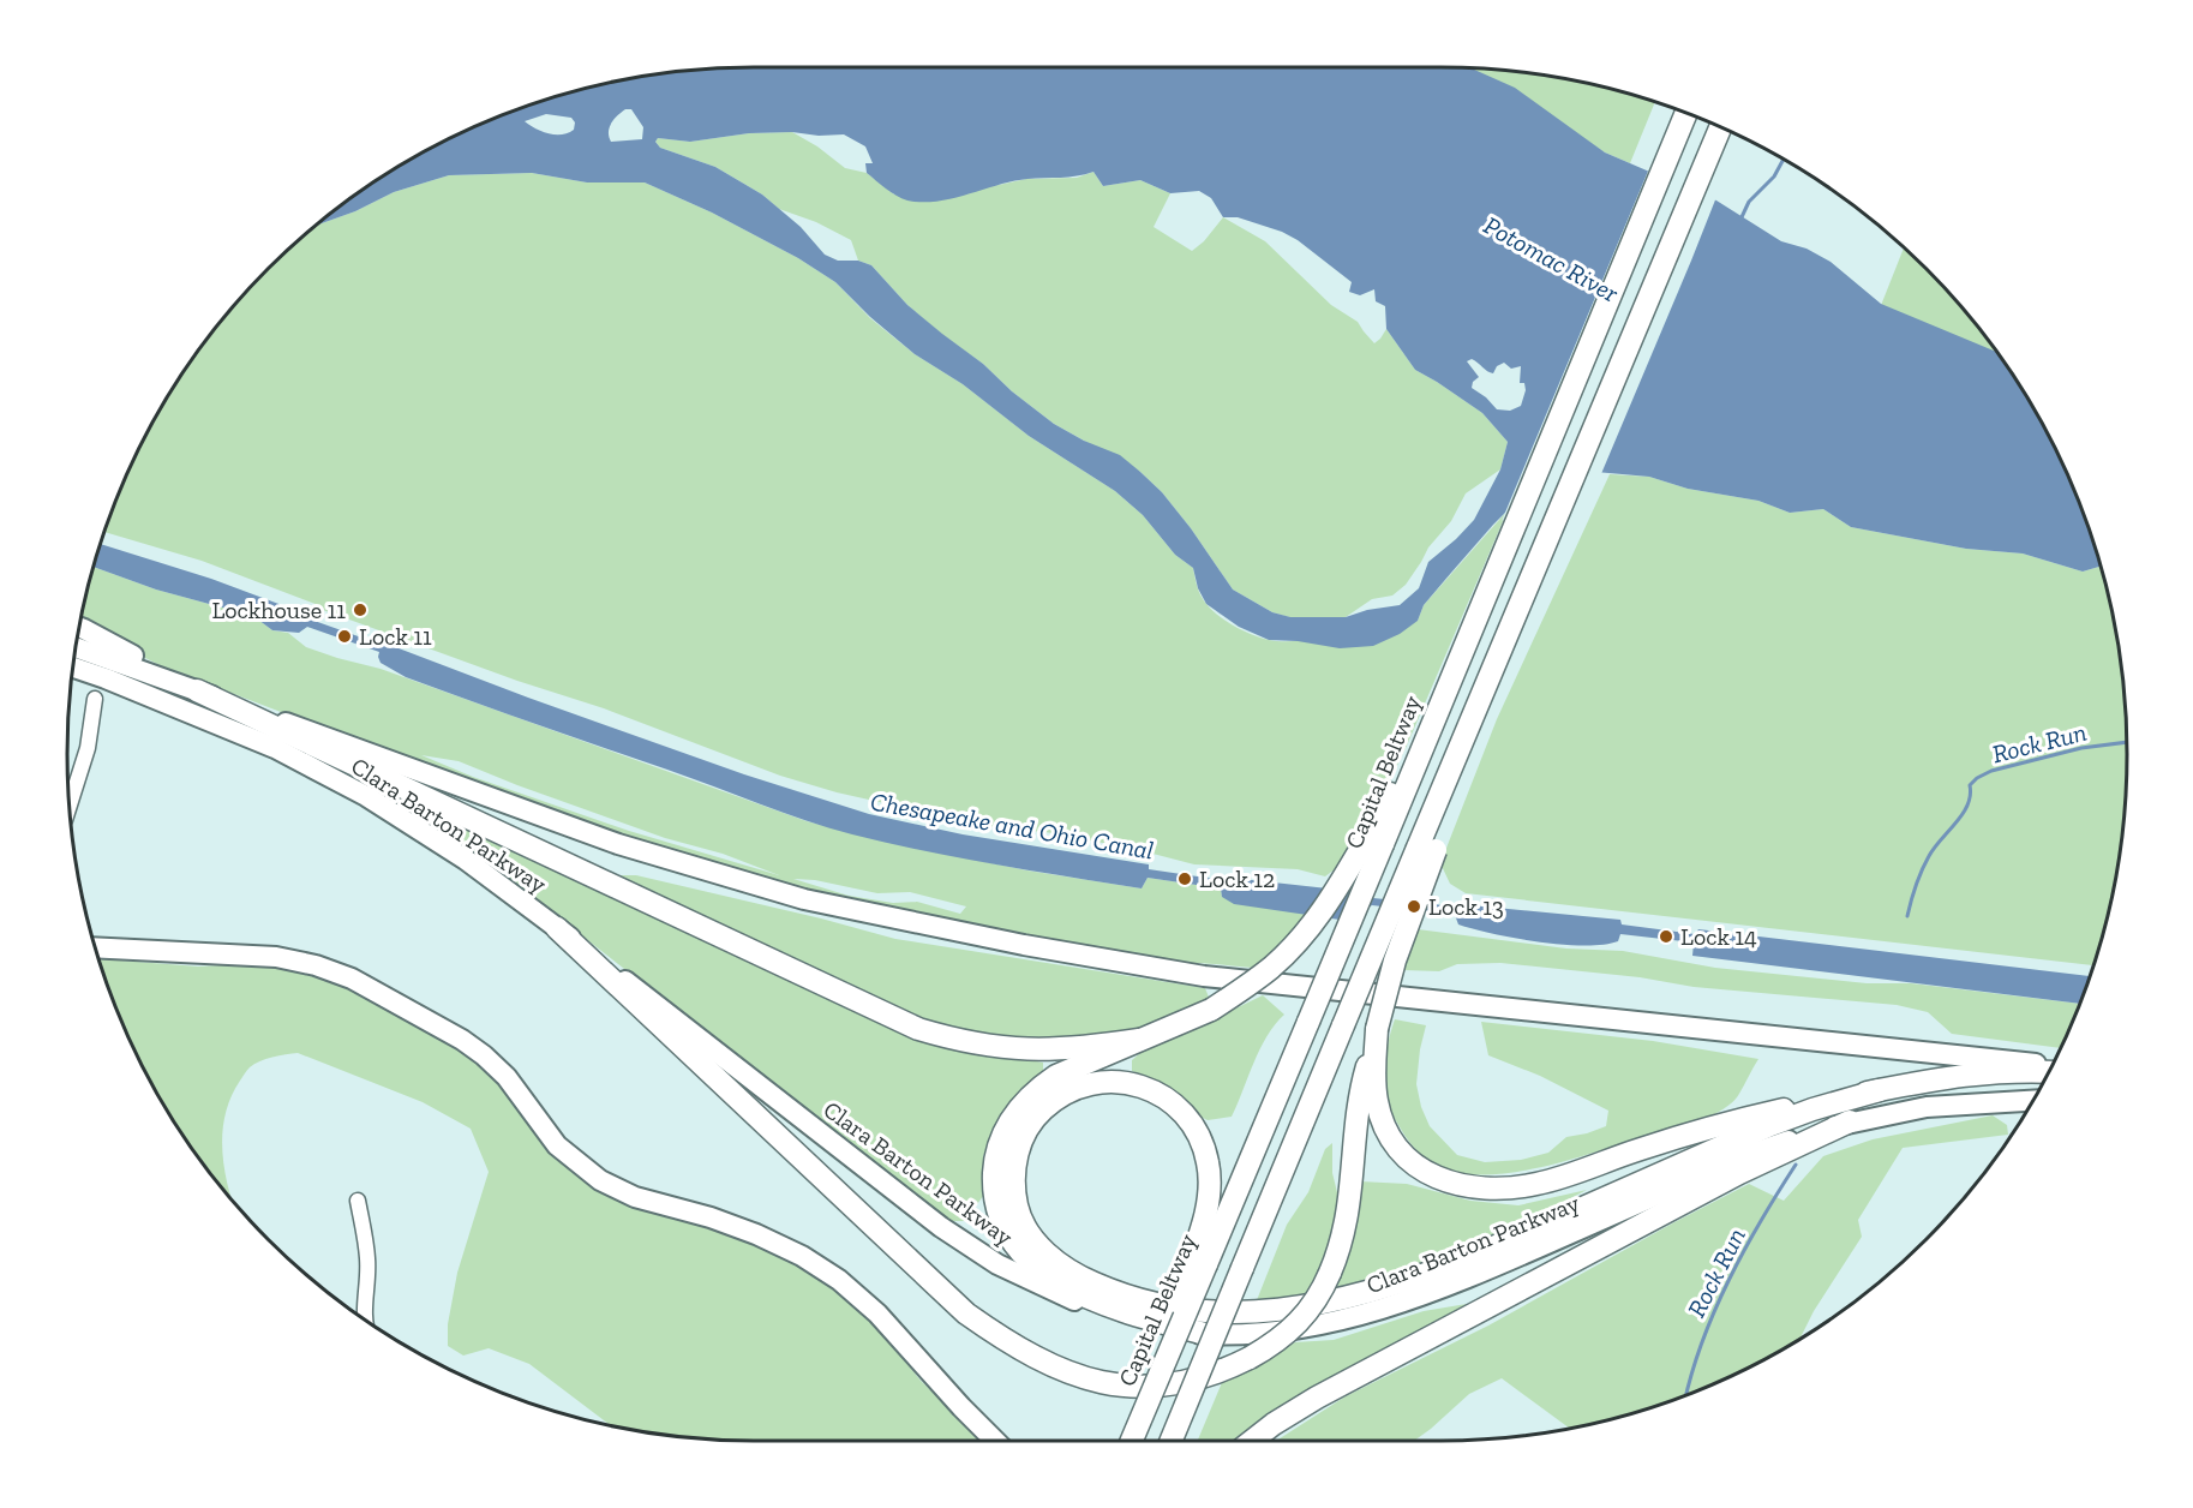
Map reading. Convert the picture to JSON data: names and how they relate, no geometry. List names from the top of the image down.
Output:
{
  "streets": {
    "highway": ["Capital Beltway"],
    "main road": ["Clara Barton Parkway"]
  },
  "water": ["Potomac River", "Rock Run", "Chesapeake and Ohio Canal"],
  "places": [
    "Lockhouse 11",
    "Lock 11",
    "Lock 12",
    "Lock 13",
    "Lock 14"
  ]
}
